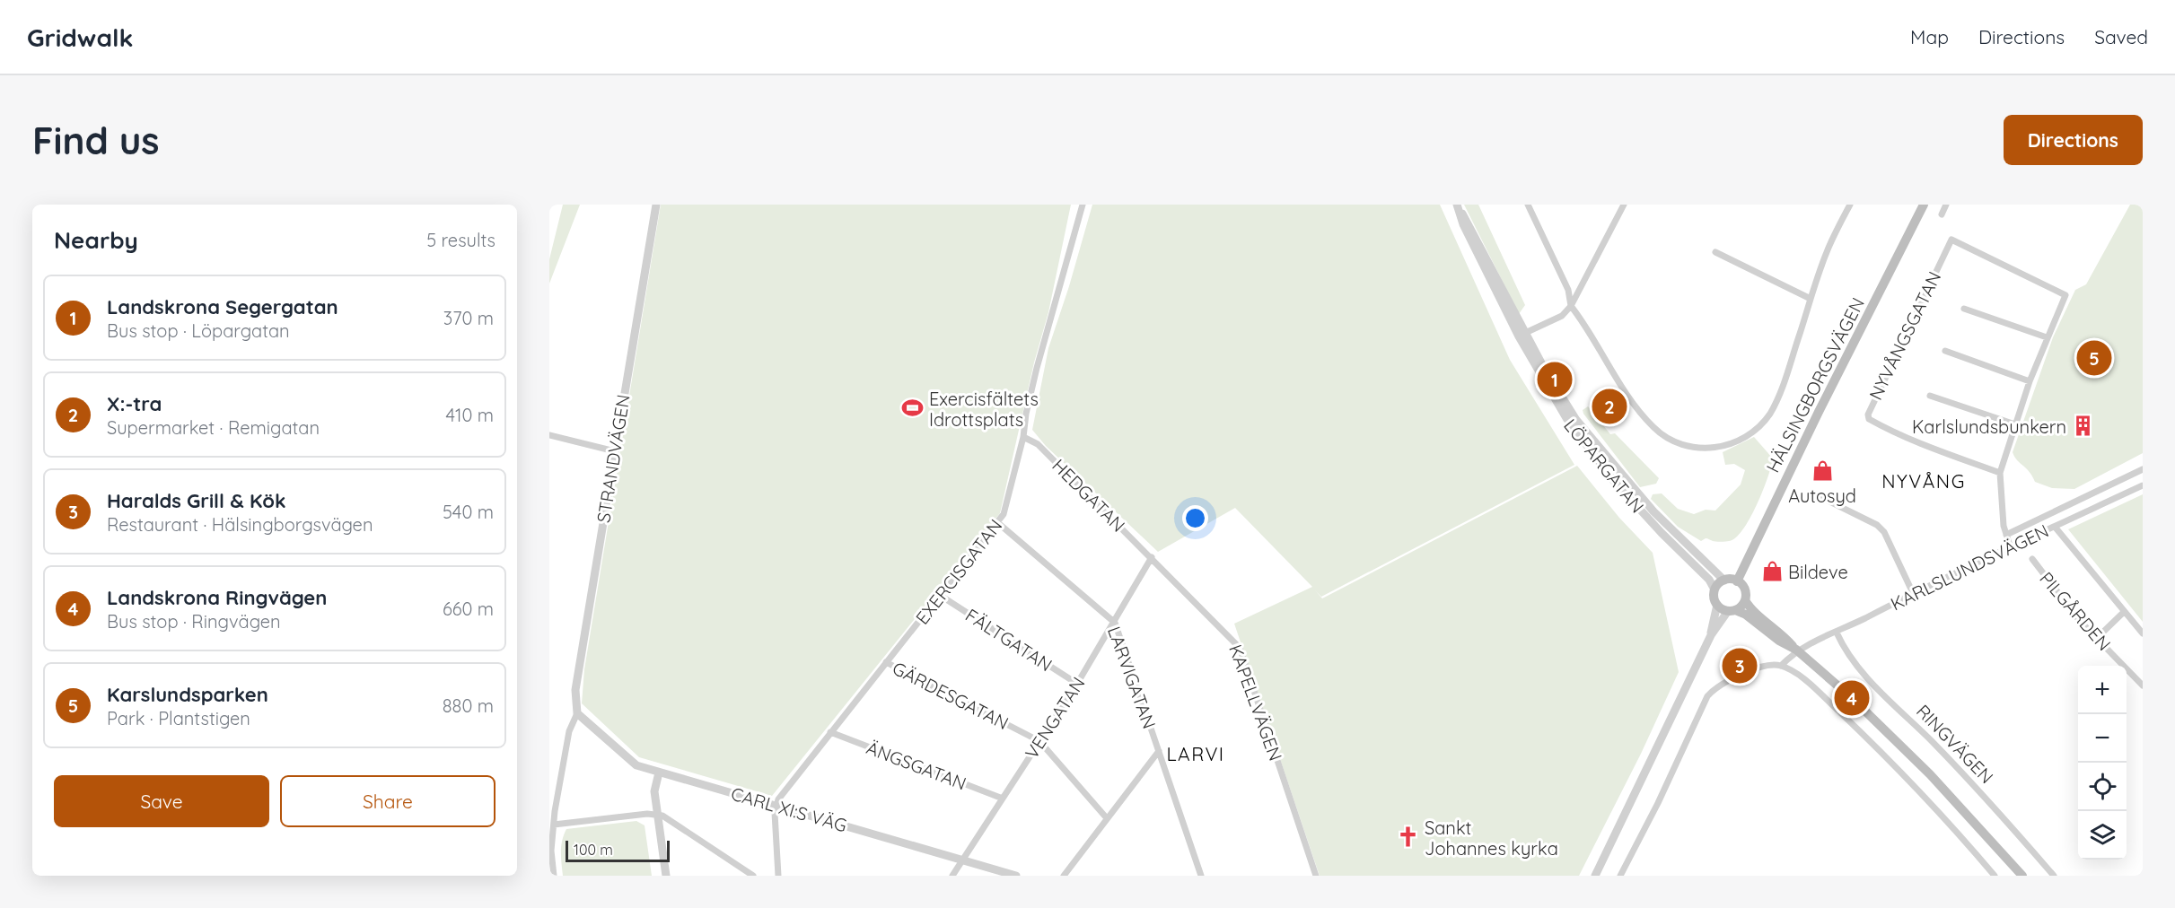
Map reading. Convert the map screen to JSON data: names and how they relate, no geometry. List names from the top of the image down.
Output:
{
  "streets": {
    "main road": ["HÄLSINGBORGSVÄGEN"],
    "street": [
      "NYVÅNGSGATAN",
      "STRANDVÄGEN",
      "LÖPARGATAN",
      "HEDGATAN",
      "KARLSLUNDSVÄGEN",
      "EXERCISGATAN",
      "PILGÅRDEN",
      "FÄLTGATAN",
      "LARVIGATAN",
      "GÄRDESGATAN",
      "KAPELLVÄGEN",
      "VENGATAN",
      "RINGVÄGEN",
      "ÄNGSGATAN",
      "CARL XI:S VÄG"
    ]
  },
  "crossings": [
    ["HÄLSINGBORGSVÄGEN", "LÖPARGATAN"],
    ["STRANDVÄGEN", "CARL XI:S VÄG"],
    ["HEDGATAN", "EXERCISGATAN"],
    ["HEDGATAN", "KAPELLVÄGEN"],
    ["HEDGATAN", "VENGATAN"],
    ["KARLSLUNDSVÄGEN", "RINGVÄGEN"],
    ["EXERCISGATAN", "FÄLTGATAN"],
    ["EXERCISGATAN", "LARVIGATAN"],
    ["EXERCISGATAN", "GÄRDESGATAN"],
    ["EXERCISGATAN", "ÄNGSGATAN"],
    ["EXERCISGATAN", "CARL XI:S VÄG"],
    ["FÄLTGATAN", "VENGATAN"],
    ["LARVIGATAN", "VENGATAN"],
    ["GÄRDESGATAN", "VENGATAN"],
    ["KAPELLVÄGEN", "VENGATAN"],
    ["VENGATAN", "ÄNGSGATAN"],
    ["VENGATAN", "CARL XI:S VÄG"]
  ],
  "districts": ["NYVÅNG", "LARVI"],
  "places": {
    "sports": ["Exercisfältets Idrottsplats"],
    "building": ["Karlslundsbunkern"],
    "shop": ["Autosyd", "Bildeve"],
    "church": ["Sankt Johannes kyrka"]
  },
  "scale_bar": "100 m",
  "page": {
    "header": "Gridwalk",
    "nav": ["Map", "Directions", "Saved"],
    "buttons": [
      "Directions",
      ["Save", "Share"]
    ],
    "title": "Find us",
    "heading": ["Nearby", "5 results"],
    "list": [
      {
        "mark": "1",
        "name": "Landskrona Segergatan",
        "note": "Bus stop · Löpargatan",
        "value": "370 m"
      },
      {
        "mark": "2",
        "name": "X:-tra",
        "note": "Supermarket · Remigatan",
        "value": "410 m"
      },
      {
        "mark": "3",
        "name": "Haralds Grill & Kök",
        "note": "Restaurant · Hälsingborgsvägen",
        "value": "540 m"
      },
      {
        "mark": "4",
        "name": "Landskrona Ringvägen",
        "note": "Bus stop · Ringvägen",
        "value": "660 m"
      },
      {
        "mark": "5",
        "name": "Karslundsparken",
        "note": "Park · Plantstigen",
        "value": "880 m"
      }
    ],
    "pins": [
      "5",
      "1",
      "2",
      "3",
      "4"
    ],
    "map_buttons": ["+", "−"],
    "scale": "100 m"
  }
}
